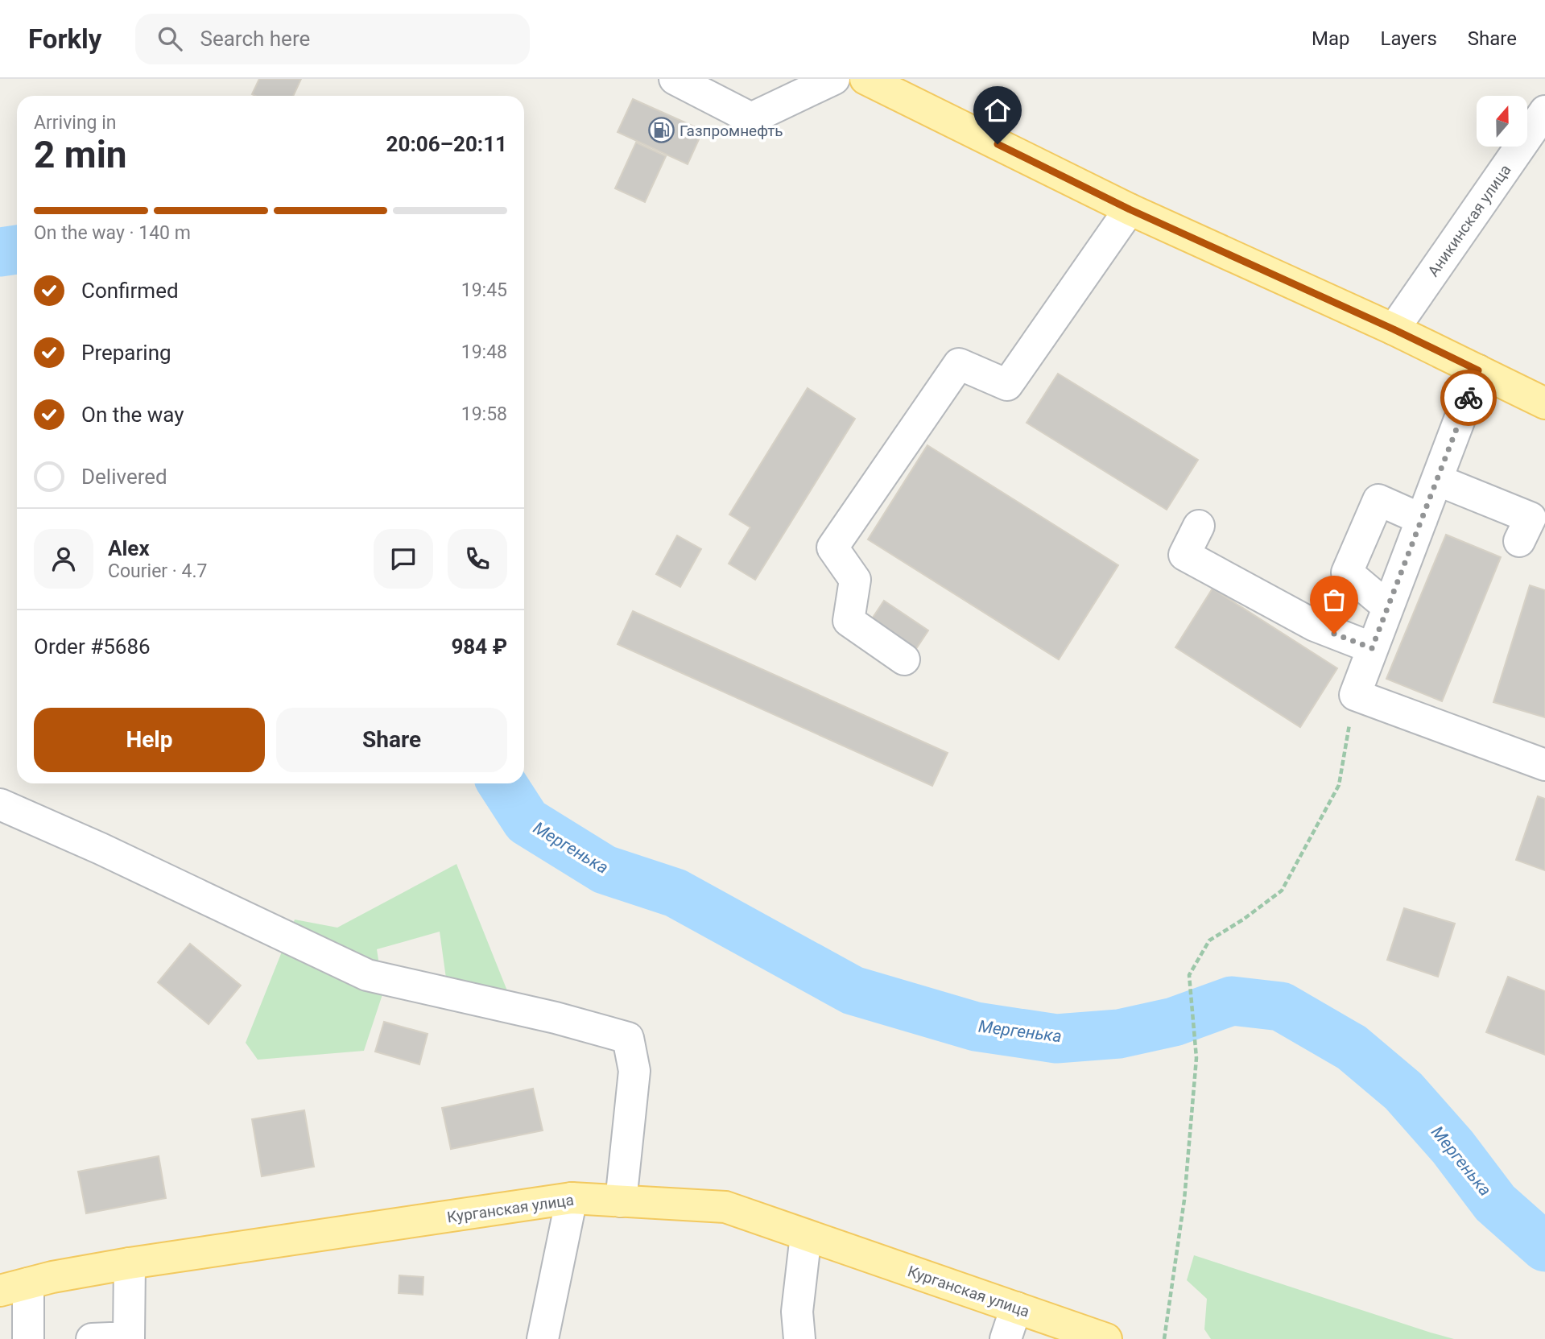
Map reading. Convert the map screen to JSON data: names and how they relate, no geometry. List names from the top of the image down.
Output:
{
  "streets": {
    "main road": ["Курганская улица"],
    "street": ["Аникинская улица"]
  },
  "water": ["Мергенька"],
  "places": {
    "fuel station": ["Газпромнефть"]
  },
  "north": "top",
  "page": {
    "header": "Forkly",
    "search": "Search here",
    "nav": ["Map", "Layers", "Share"],
    "heading": ["2 min", "Arriving in", "20:06–20:11"],
    "panel": [
      "Alex",
      "Courier · 4.7",
      "Order #5686",
      "984 ₽"
    ],
    "bar": "On the way · 140 m",
    "list": [
      ["Confirmed", "19:45"],
      ["Preparing", "19:48"],
      ["On the way", "19:58"],
      "Delivered"
    ],
    "buttons": ["Help", "Share"]
  }
}
